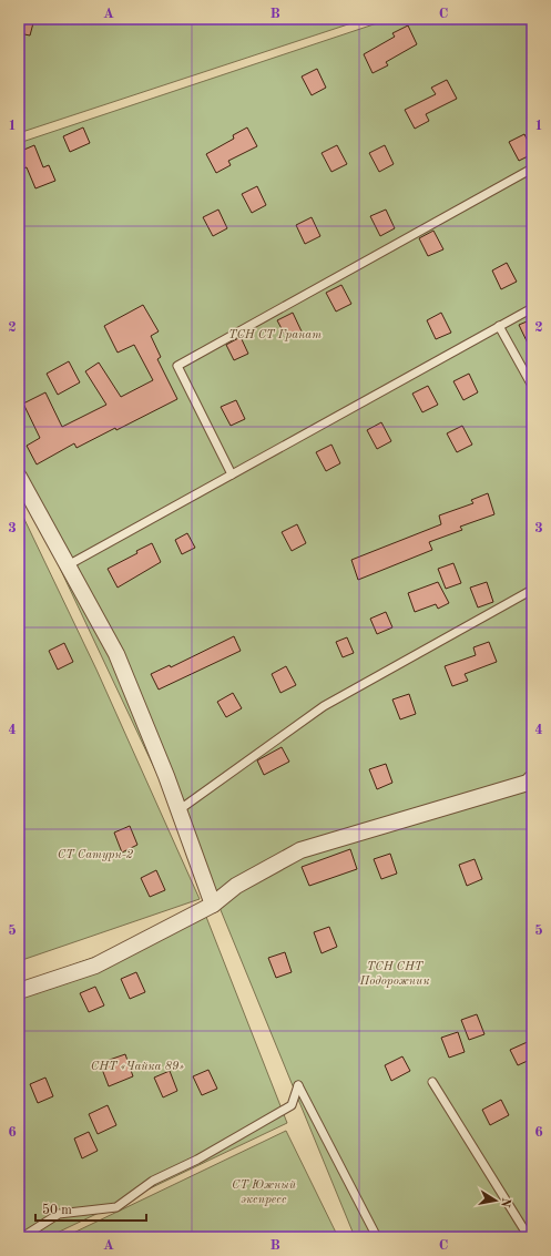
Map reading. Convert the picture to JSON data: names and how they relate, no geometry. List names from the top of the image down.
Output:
{
  "parks": [
    "ТСН СТ Гранат",
    "СТ Сатурн-2",
    "ТСН СНТ Подорожник",
    "СНТ «Чайка 89»",
    "СТ Южный экспресс"
  ],
  "scale_bar": "50 m",
  "north": "right",
  "grid": {
    "columns": ["A", "B", "C"],
    "rows": [
      "1",
      "2",
      "3",
      "4",
      "5",
      "6"
    ]
  }
}
